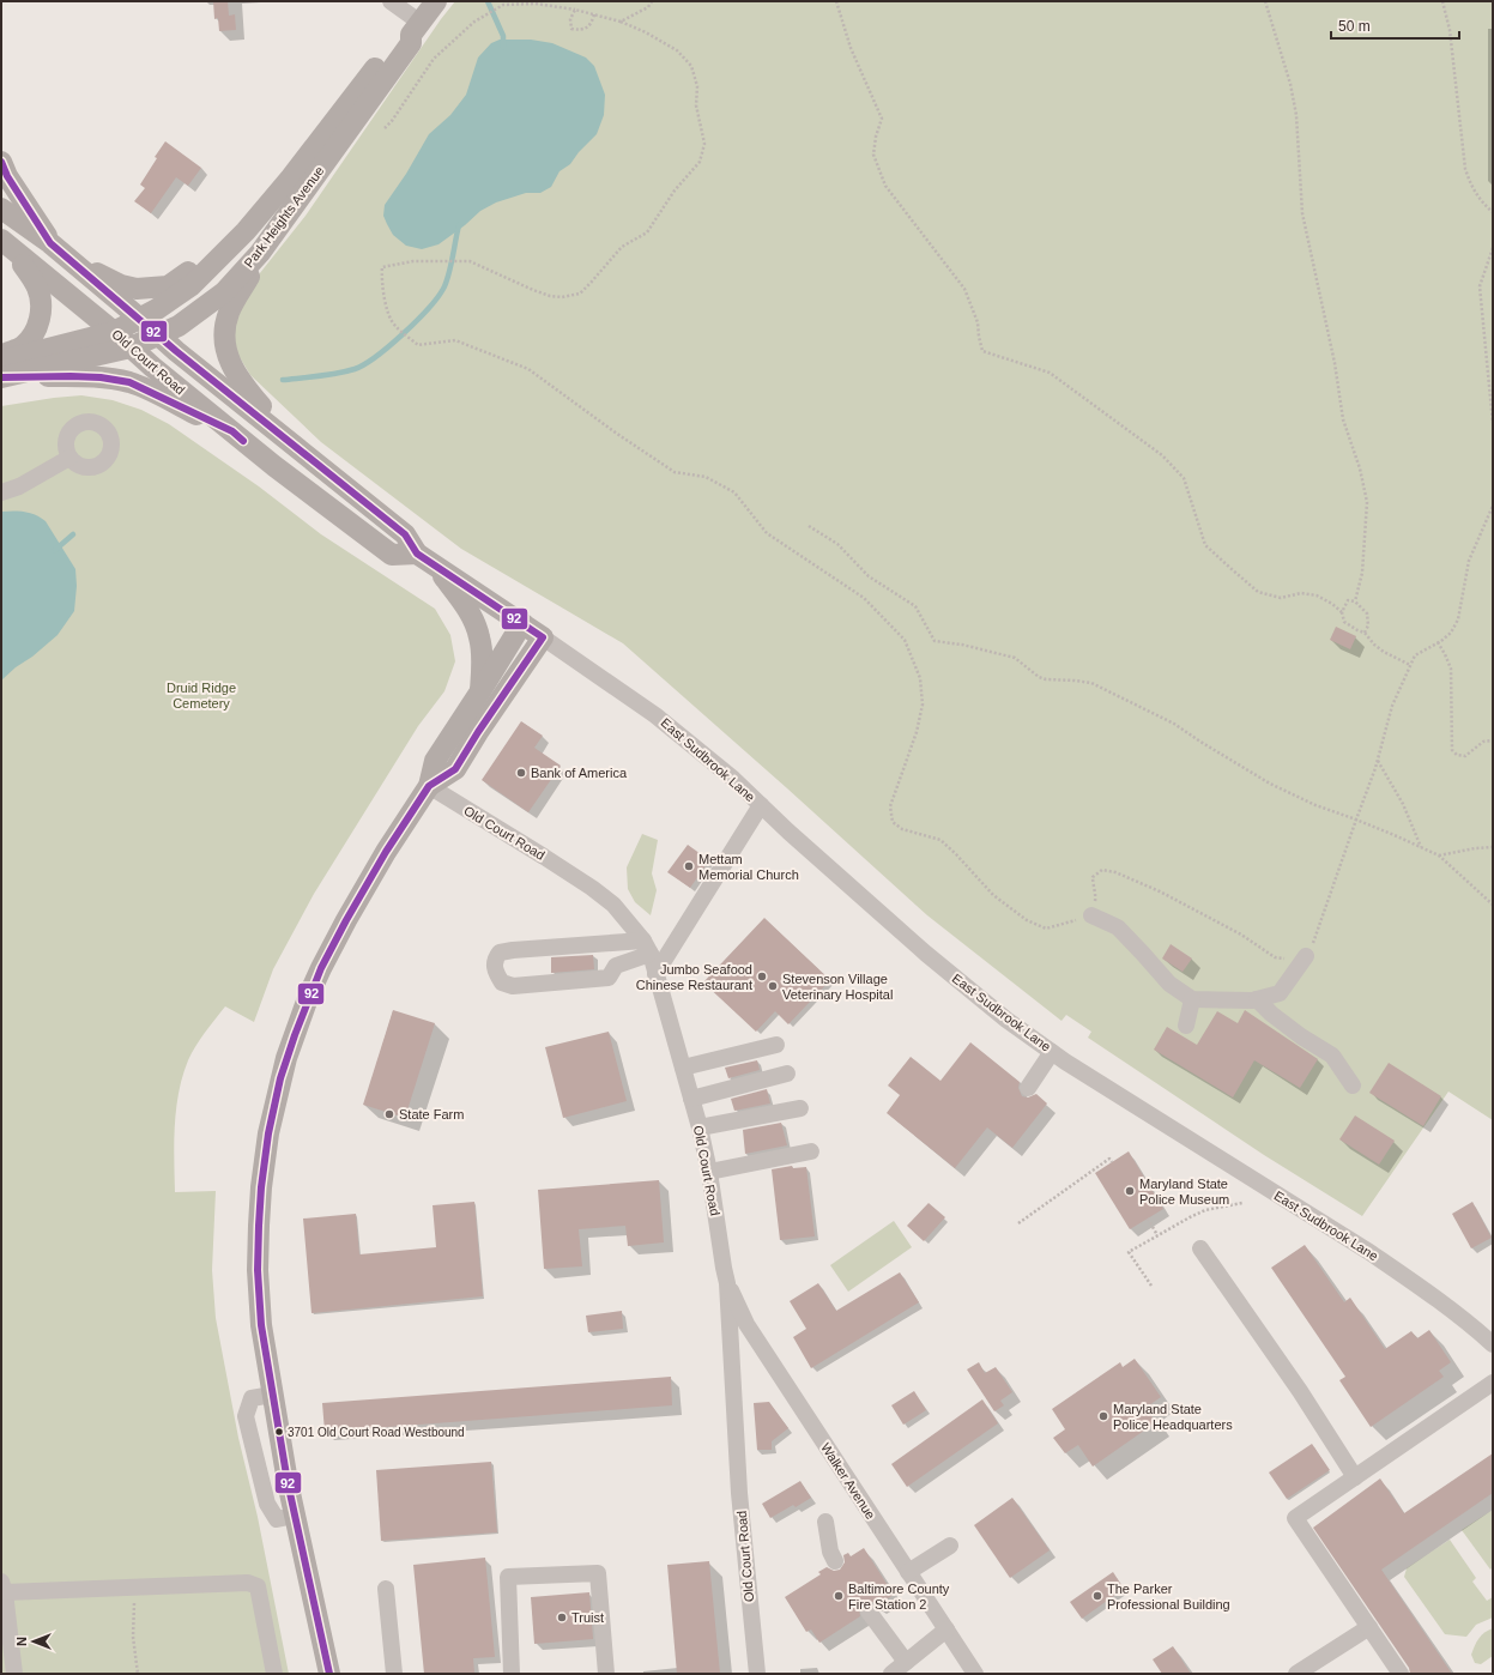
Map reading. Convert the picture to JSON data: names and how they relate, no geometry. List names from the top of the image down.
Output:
{
  "streets": {
    "main road": ["Park Heights Avenue", "Old Court Road"],
    "street": ["East Sudbrook Lane", "Walker Avenue"]
  },
  "crossings": [
    ["Park Heights Avenue", "Old Court Road"],
    ["Old Court Road", "East Sudbrook Lane"],
    ["Old Court Road", "Walker Avenue"]
  ],
  "parks": ["Druid Ridge Cemetery"],
  "places": [
    "Bank of America",
    "Mettam Memorial Church",
    "Jumbo Seafood Chinese Restaurant",
    "Stevenson Village Veterinary Hospital",
    "State Farm",
    "Maryland State Police Museum",
    "Maryland State Police Headquarters",
    "3701 Old Court Road Westbound",
    "Baltimore County Fire Station 2",
    "The Parker Professional Building",
    "Truist"
  ],
  "lines": ["transit line 92"],
  "scale_bar": "50 m",
  "north": "left"
}
